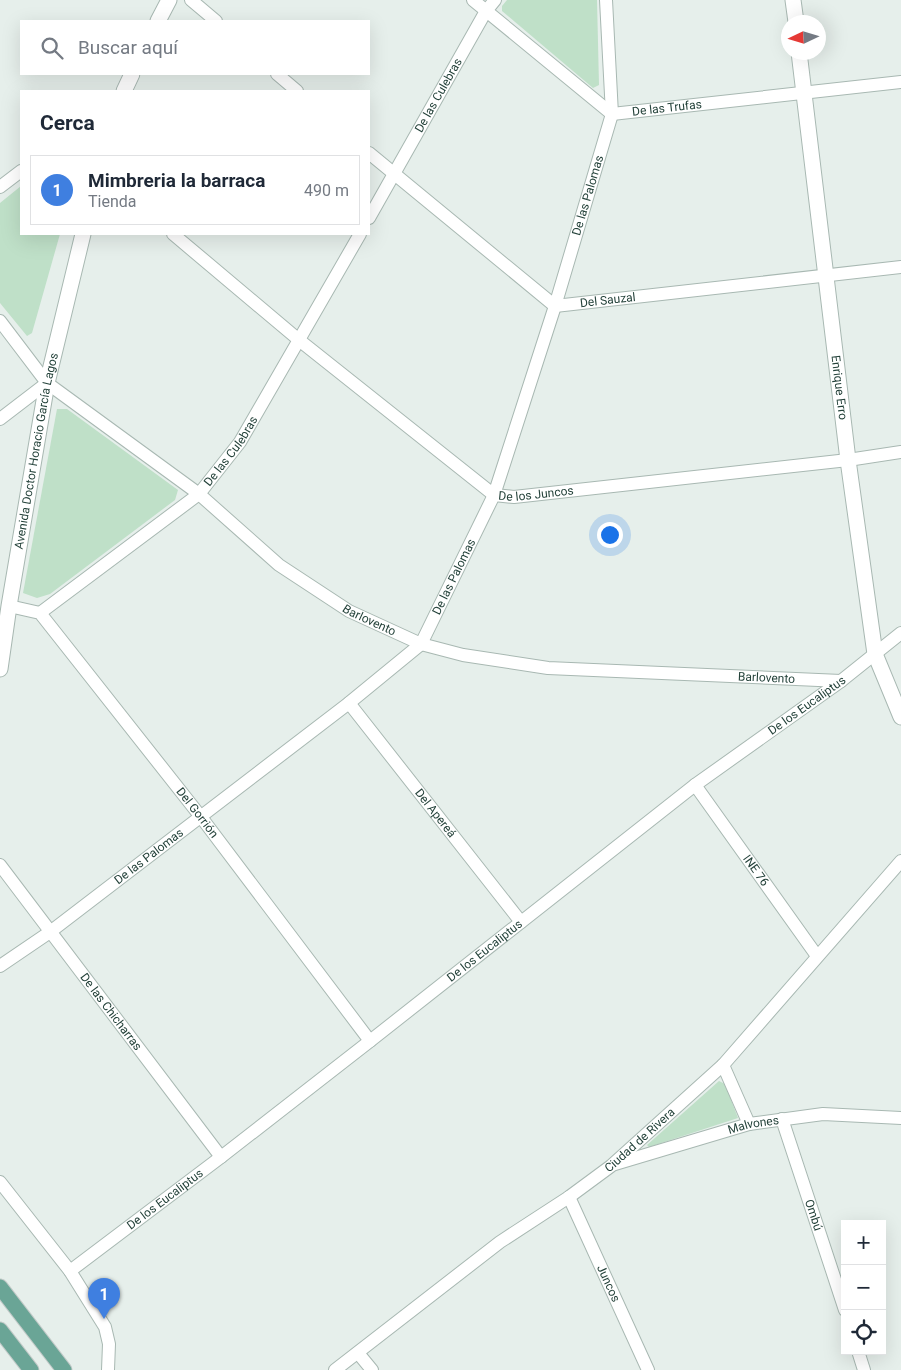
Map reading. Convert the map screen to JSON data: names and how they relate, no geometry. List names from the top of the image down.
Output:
{
  "streets": {
    "street": [
      "De las Culebras",
      "De las Trufas",
      "De las Palomas",
      "Del Sauzal",
      "Enrique Erro",
      "Avenida Doctor Horacio García Lagos",
      "De los Juncos",
      "Barlovento",
      "De los Eucaliptus",
      "Del Gorrión",
      "Del Apereá",
      "INE 76",
      "De las Chicharras",
      "Malvones",
      "Ciudad de Rivera",
      "Ombú",
      "Juncos"
    ]
  },
  "crossings": [
    ["De las Culebras", "De los Juncos"],
    ["De las Culebras", "Barlovento"],
    ["De las Culebras", "Del Gorrión"],
    ["De las Trufas", "De las Palomas"],
    ["De las Trufas", "Enrique Erro"],
    ["De las Palomas", "Del Sauzal"],
    ["De las Palomas", "De los Juncos"],
    ["De las Palomas", "Barlovento"],
    ["De las Palomas", "Del Gorrión"],
    ["De las Palomas", "Del Apereá"],
    ["De las Palomas", "De las Chicharras"],
    ["Del Sauzal", "Enrique Erro"],
    ["Enrique Erro", "De los Juncos"],
    ["Enrique Erro", "De los Eucaliptus"],
    ["Avenida Doctor Horacio García Lagos", "Barlovento"],
    ["Barlovento", "De los Eucaliptus"],
    ["De los Eucaliptus", "Del Gorrión"],
    ["De los Eucaliptus", "Del Apereá"],
    ["De los Eucaliptus", "INE 76"],
    ["De los Eucaliptus", "De las Chicharras"],
    ["INE 76", "Ciudad de Rivera"],
    ["Malvones", "Ciudad de Rivera"],
    ["Malvones", "Ombú"],
    ["Ciudad de Rivera", "Juncos"]
  ],
  "north": "left",
  "page": {
    "search": "Buscar aquí",
    "heading": "Cerca",
    "list": [
      {
        "mark": "1",
        "name": "Mimbreria la barraca",
        "note": "Tienda",
        "value": "490 m"
      }
    ],
    "map_buttons": ["+", "−"],
    "pins": "1"
  }
}
